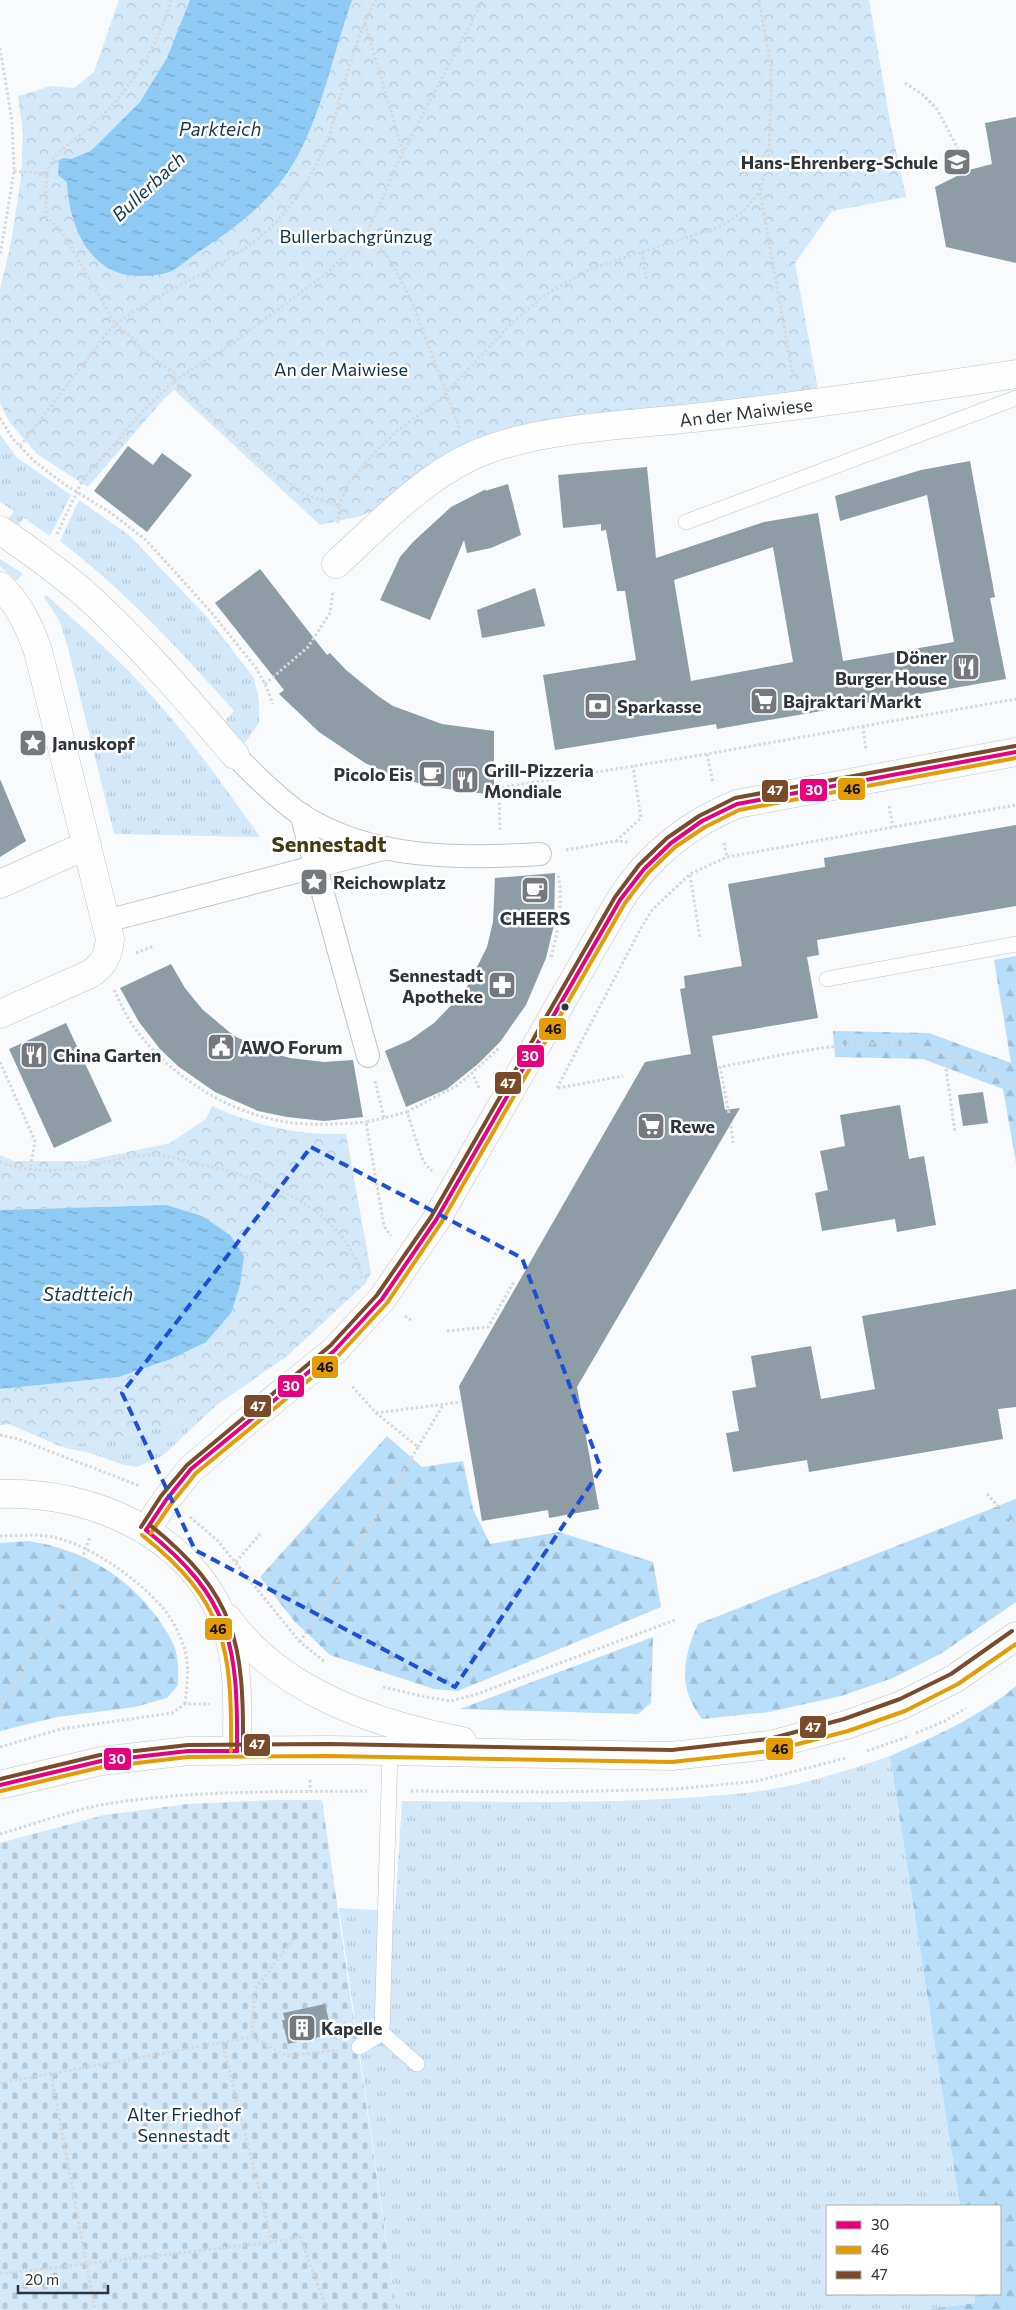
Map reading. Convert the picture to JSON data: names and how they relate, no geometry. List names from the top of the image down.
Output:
{
  "streets": {
    "street": ["An der Maiwiese"]
  },
  "districts": ["Sennestadt"],
  "water": ["Parkteich", "Bullerbach", "Stadtteich"],
  "parks": ["Bullerbachgrünzug", "An der Maiwiese", "Alter Friedhof Sennestadt"],
  "places": {
    "school or university": ["Hans-Ehrenberg-Schule"],
    "restaurant": ["Döner Burger House", "Grill-Pizzeria Mondiale", "China Garten"],
    "supermarket": ["Bajraktari Markt", "Rewe"],
    "bank": ["Sparkasse"],
    "place": ["Januskopf", "Reichowplatz"],
    "cafe": ["Picolo Eis", "CHEERS"],
    "pharmacy": ["Sennestadt Apotheke"],
    "public building": ["AWO Forum"],
    "building": ["Kapelle"]
  },
  "lines": ["transit line 47", "transit line 30", "transit line 46"],
  "legend": ["30", "46", "47"],
  "scale_bar": "20 m"
}
